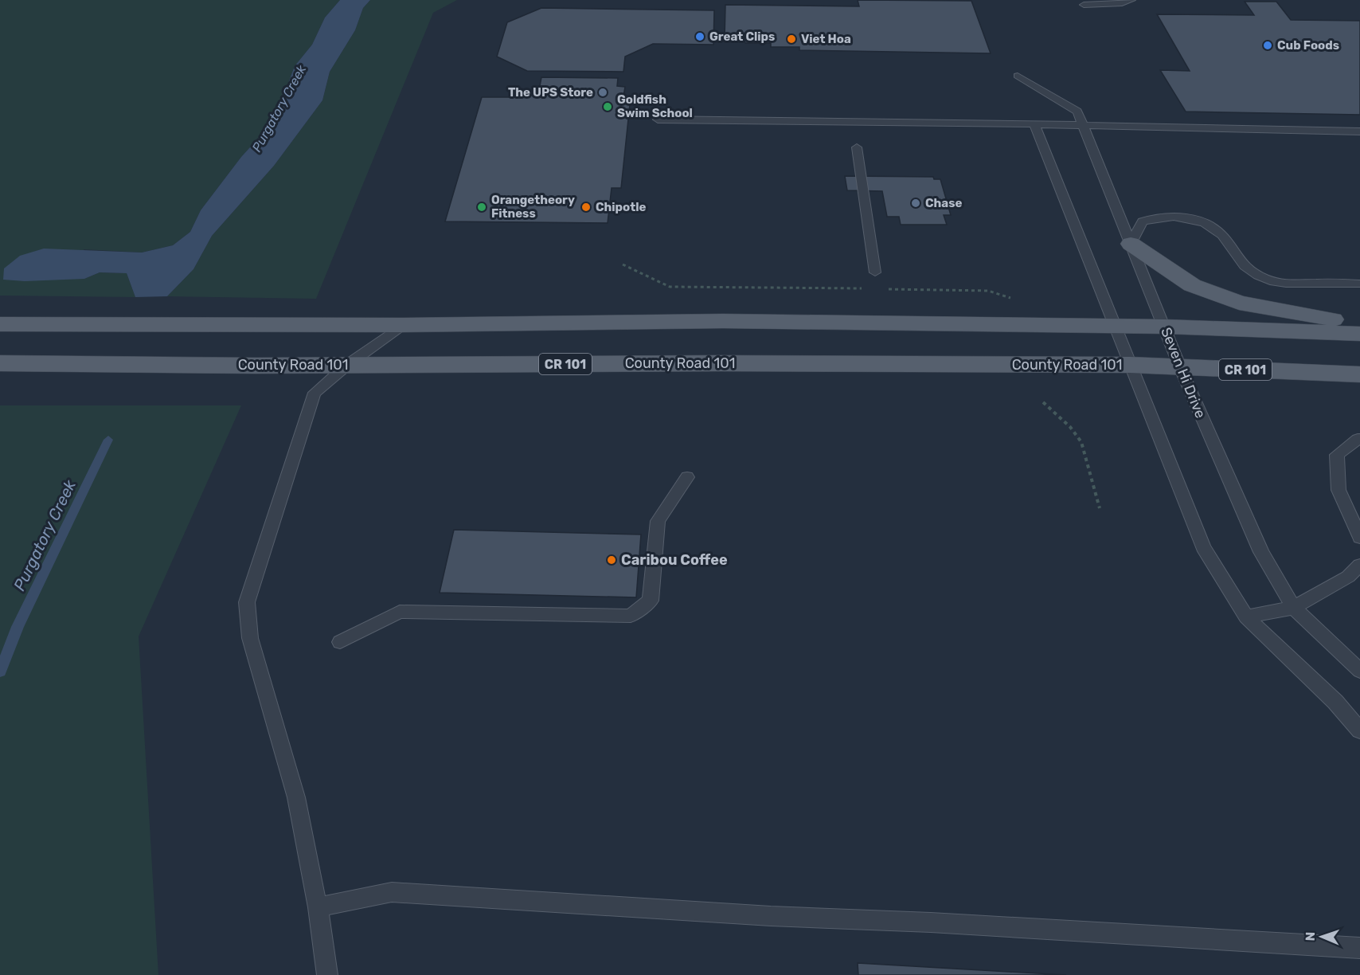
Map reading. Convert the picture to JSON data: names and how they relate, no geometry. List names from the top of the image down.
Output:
{
  "streets": {
    "main road": ["County Road 101", "CR 101"],
    "lane": ["Seven Hi Drive"]
  },
  "crossings": [
    ["County Road 101", "Seven Hi Drive"]
  ],
  "water": ["Purgatory Creek"],
  "places": [
    "Great Clips",
    "Viet Hoa",
    "Cub Foods",
    "The UPS Store",
    "Goldfish Swim School",
    "Chase",
    "Orangetheory Fitness",
    "Chipotle",
    "Caribou Coffee"
  ],
  "north": "left"
}
